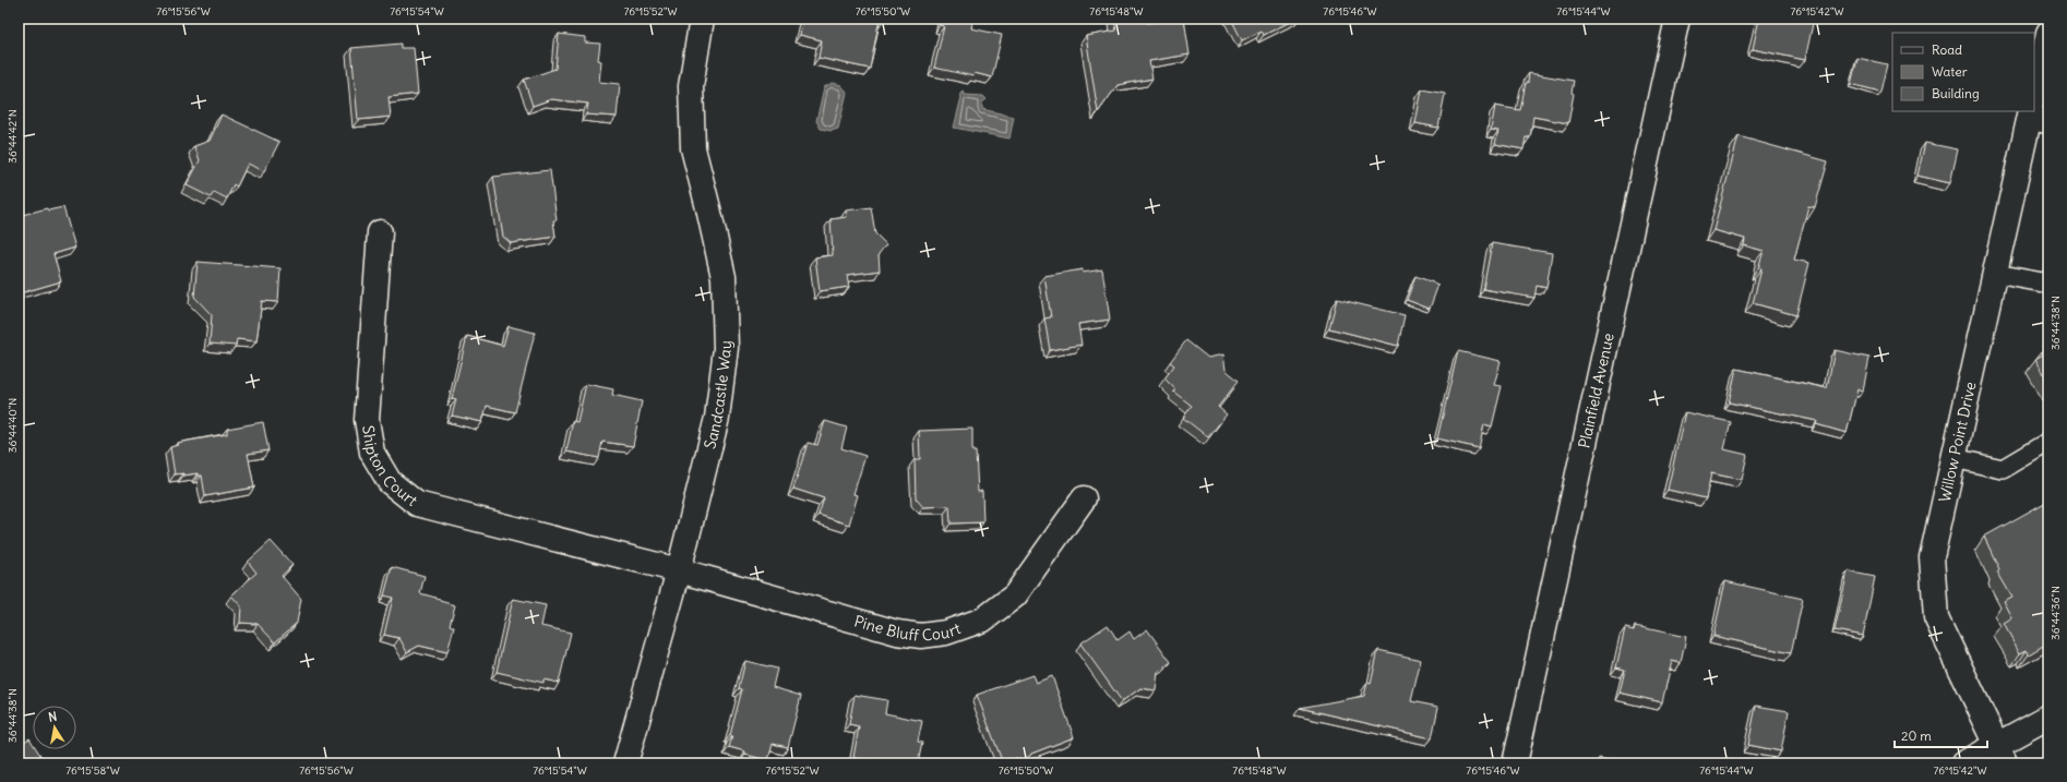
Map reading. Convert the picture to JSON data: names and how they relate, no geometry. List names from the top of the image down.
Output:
{
  "streets": {
    "street": [
      "Plainfield Avenue",
      "Sandcastle Way",
      "Willow Point Drive",
      "Shipton Court",
      "Pine Bluff Court"
    ]
  },
  "crossings": [
    ["Sandcastle Way", "Shipton Court"],
    ["Sandcastle Way", "Pine Bluff Court"],
    ["Shipton Court", "Pine Bluff Court"]
  ],
  "legend": ["Road", "Water", "Building"],
  "scale_bar": "20 m",
  "north": "top",
  "coordinates": [
    "76°15'56\"W",
    "76°15'54\"W",
    "76°15'52\"W",
    "76°15'50\"W",
    "76°15'48\"W",
    "76°15'46\"W",
    "76°15'44\"W",
    "76°15'42\"W",
    "36°44'42\"N",
    "36°44'38\"N",
    "36°44'40\"N",
    "36°44'36\"N",
    "76°15'58\"W"
  ]
}
